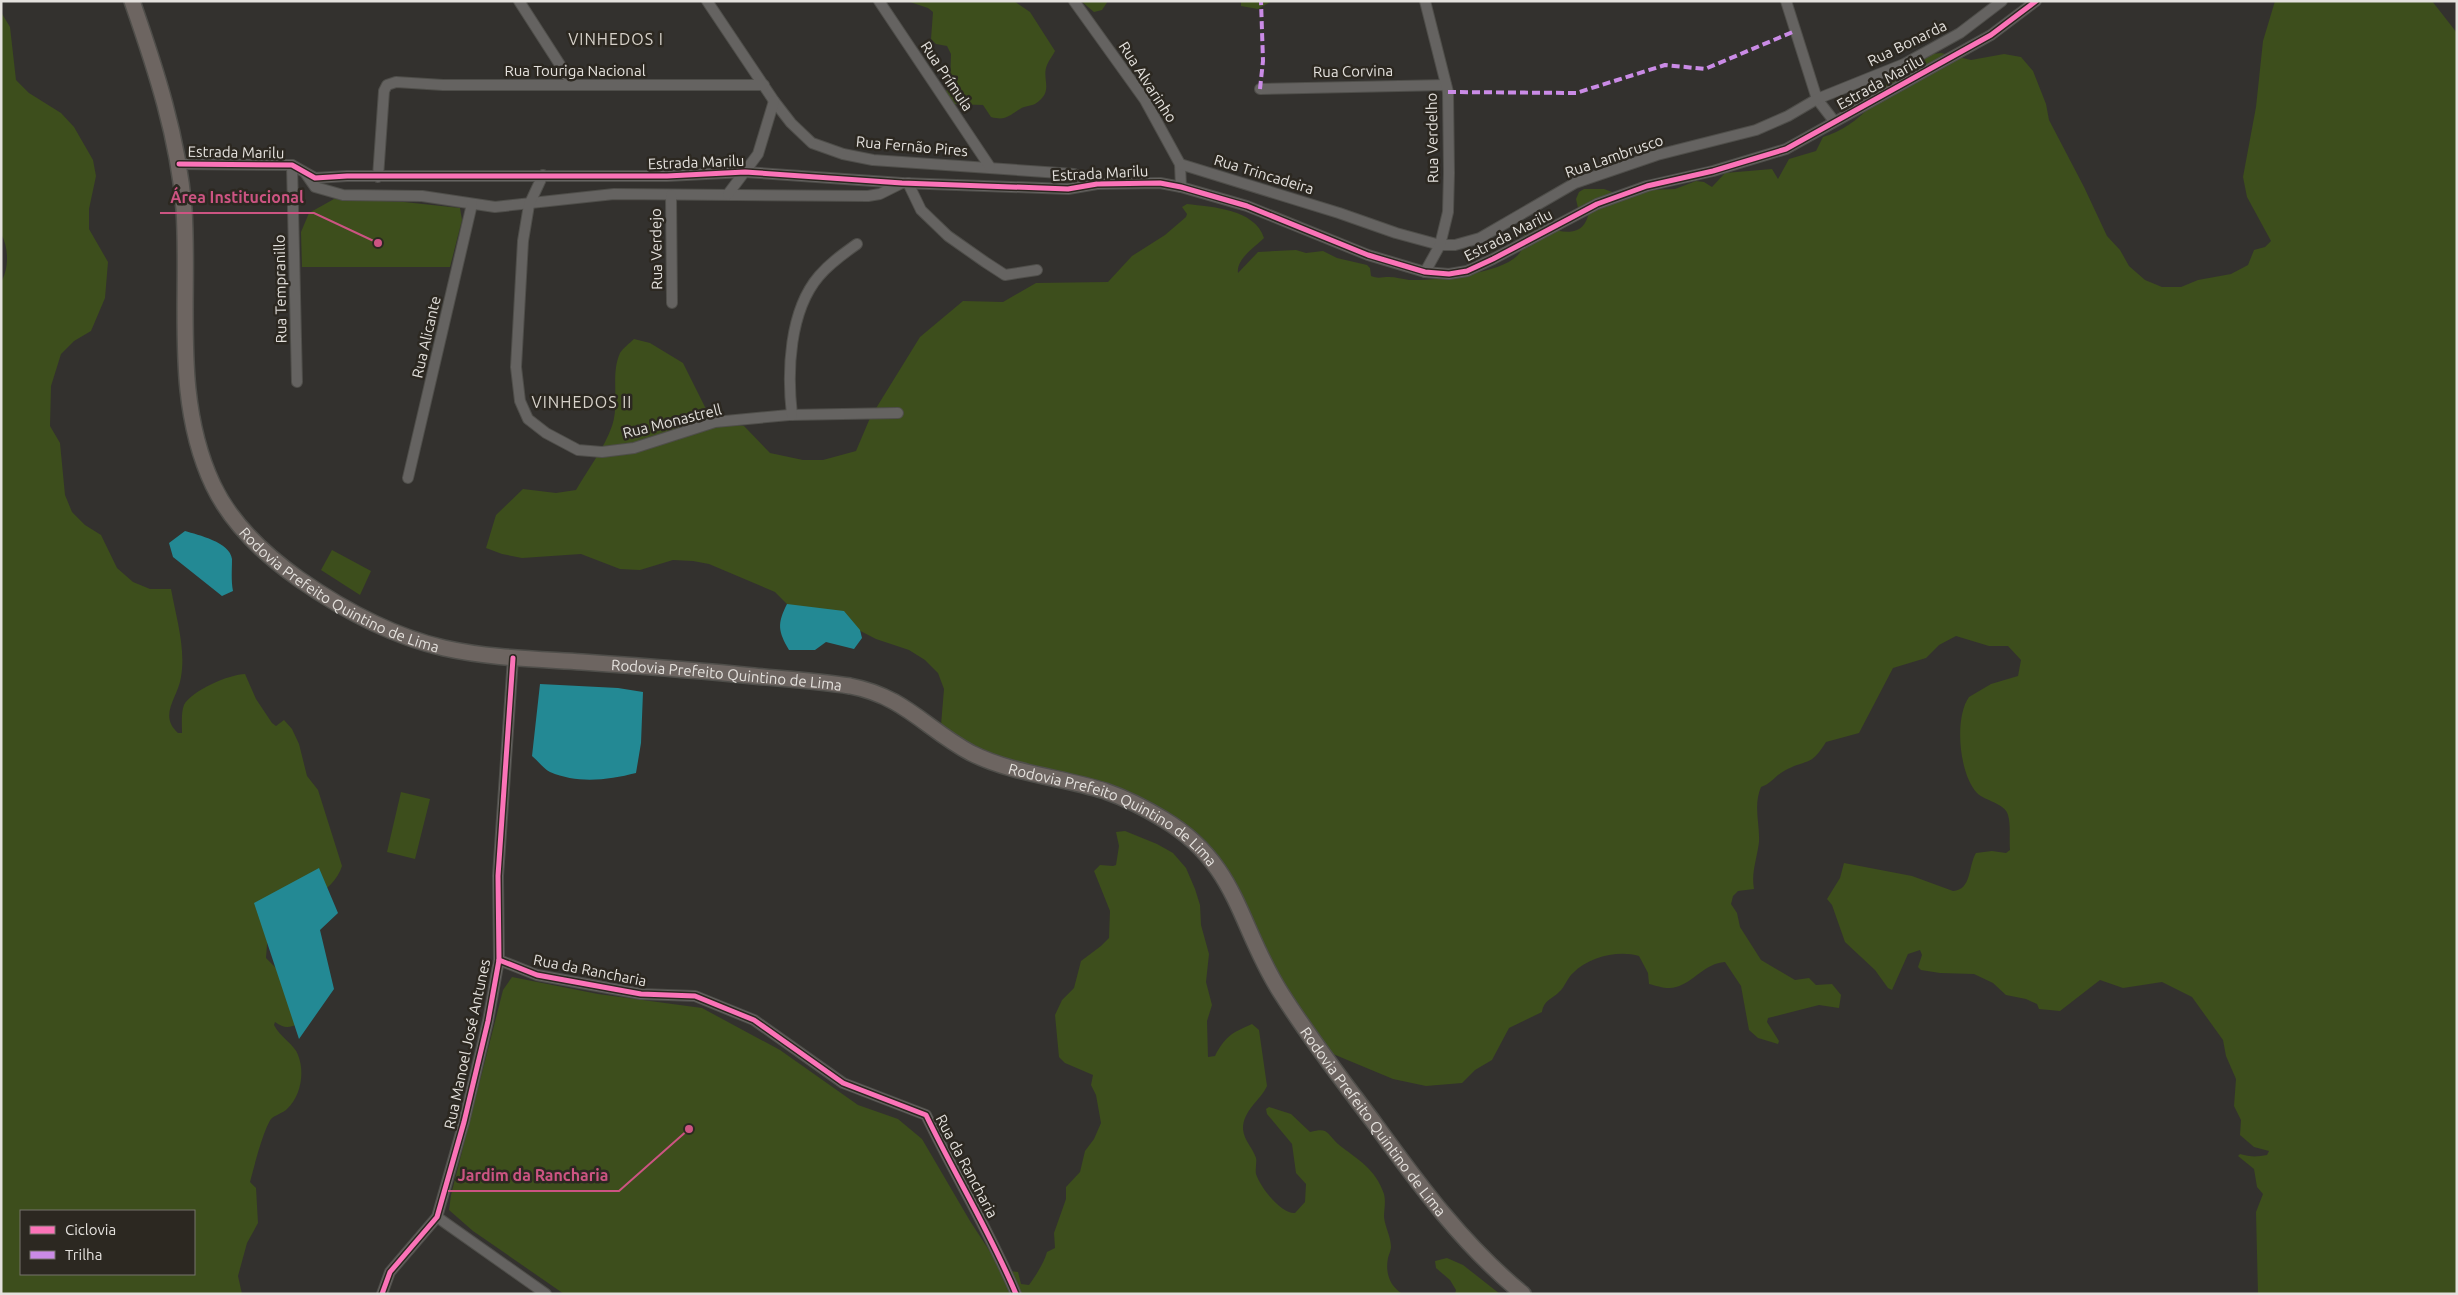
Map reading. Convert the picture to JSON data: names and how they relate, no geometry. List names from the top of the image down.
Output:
{
  "streets": {
    "main road": ["Rodovia Prefeito Quintino de Lima"],
    "street": [
      "Rua Bonarda",
      "Rua Touriga Nacional",
      "Rua Corvina",
      "Rua Prímula",
      "Rua Alvarinho",
      "Estrada Marilu",
      "Rua Verdelho",
      "Rua Fernão Pires",
      "Rua Lambrusco",
      "Rua Trincadeira",
      "Rua Verdejo",
      "Rua Tempranillo",
      "Rua Alicante",
      "Rua Monastrell",
      "Rua da Rancharia",
      "Rua Manoel José Antunes"
    ]
  },
  "crossings": [
    ["Rua Bonarda", "Rua Lambrusco"],
    ["Rua Touriga Nacional", "Estrada Marilu"],
    ["Rua Touriga Nacional", "Rua Fernão Pires"],
    ["Rua Corvina", "Rua Verdelho"],
    ["Rua Prímula", "Rua Fernão Pires"],
    ["Rua Alvarinho", "Estrada Marilu"],
    ["Rua Alvarinho", "Rua Trincadeira"],
    ["Estrada Marilu", "Rua Verdelho"],
    ["Estrada Marilu", "Rua Fernão Pires"],
    ["Estrada Marilu", "Rua Tempranillo"],
    ["Estrada Marilu", "Rua Monastrell"],
    ["Estrada Marilu", "Rodovia Prefeito Quintino de Lima"],
    ["Rua Verdelho", "Rua Lambrusco"],
    ["Rua Lambrusco", "Rua Trincadeira"],
    ["Rodovia Prefeito Quintino de Lima", "Rua Manoel José Antunes"],
    ["Rua da Rancharia", "Rua Manoel José Antunes"]
  ],
  "districts": ["VINHEDOS I", "VINHEDOS II"],
  "places": ["Área Institucional", "Jardim da Rancharia"],
  "legend": ["Ciclovia", "Trilha"]
}
